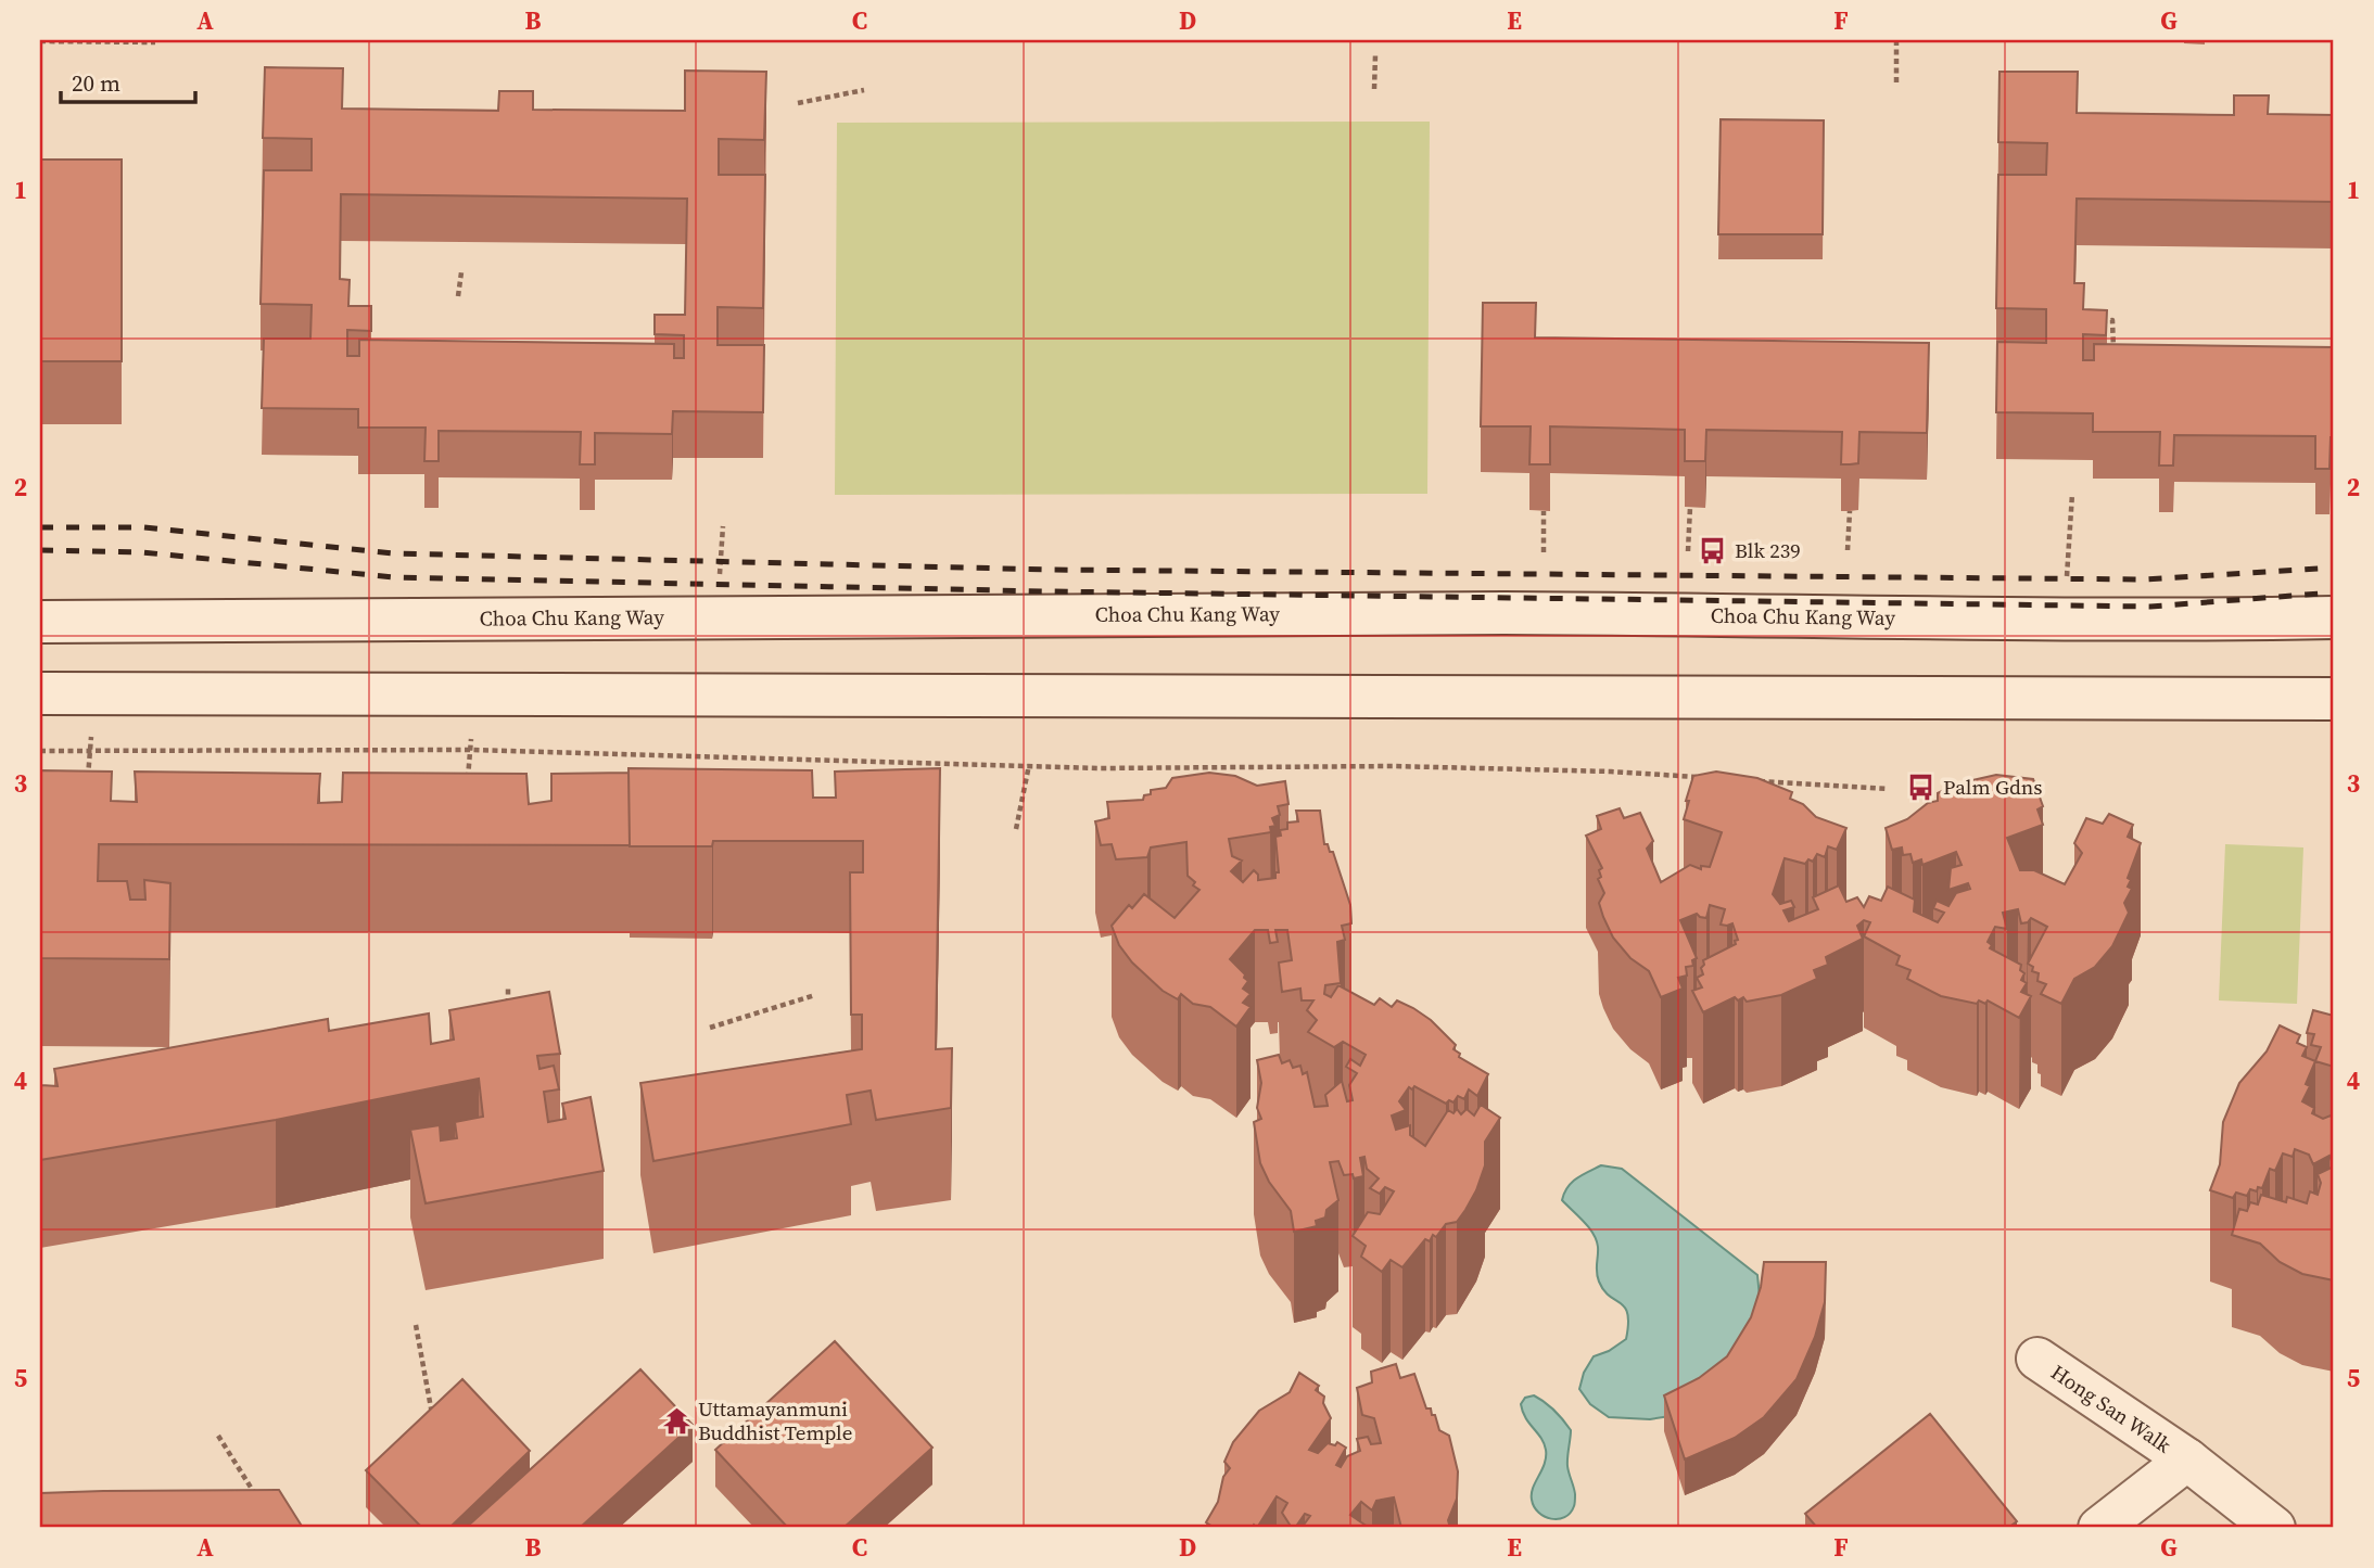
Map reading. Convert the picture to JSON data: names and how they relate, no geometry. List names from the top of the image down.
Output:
{
  "streets": {
    "main road": ["Choa Chu Kang Way", "Hong San Walk"]
  },
  "places": {
    "bus stop": ["Blk 239", "Palm Gdns"],
    "temple": ["Uttamayanmuni Buddhist Temple"]
  },
  "scale_bar": "20 m",
  "grid": {
    "columns": [
      "A",
      "B",
      "C",
      "D",
      "E",
      "F",
      "G"
    ],
    "rows": [
      "1",
      "2",
      "3",
      "4",
      "5"
    ]
  }
}
